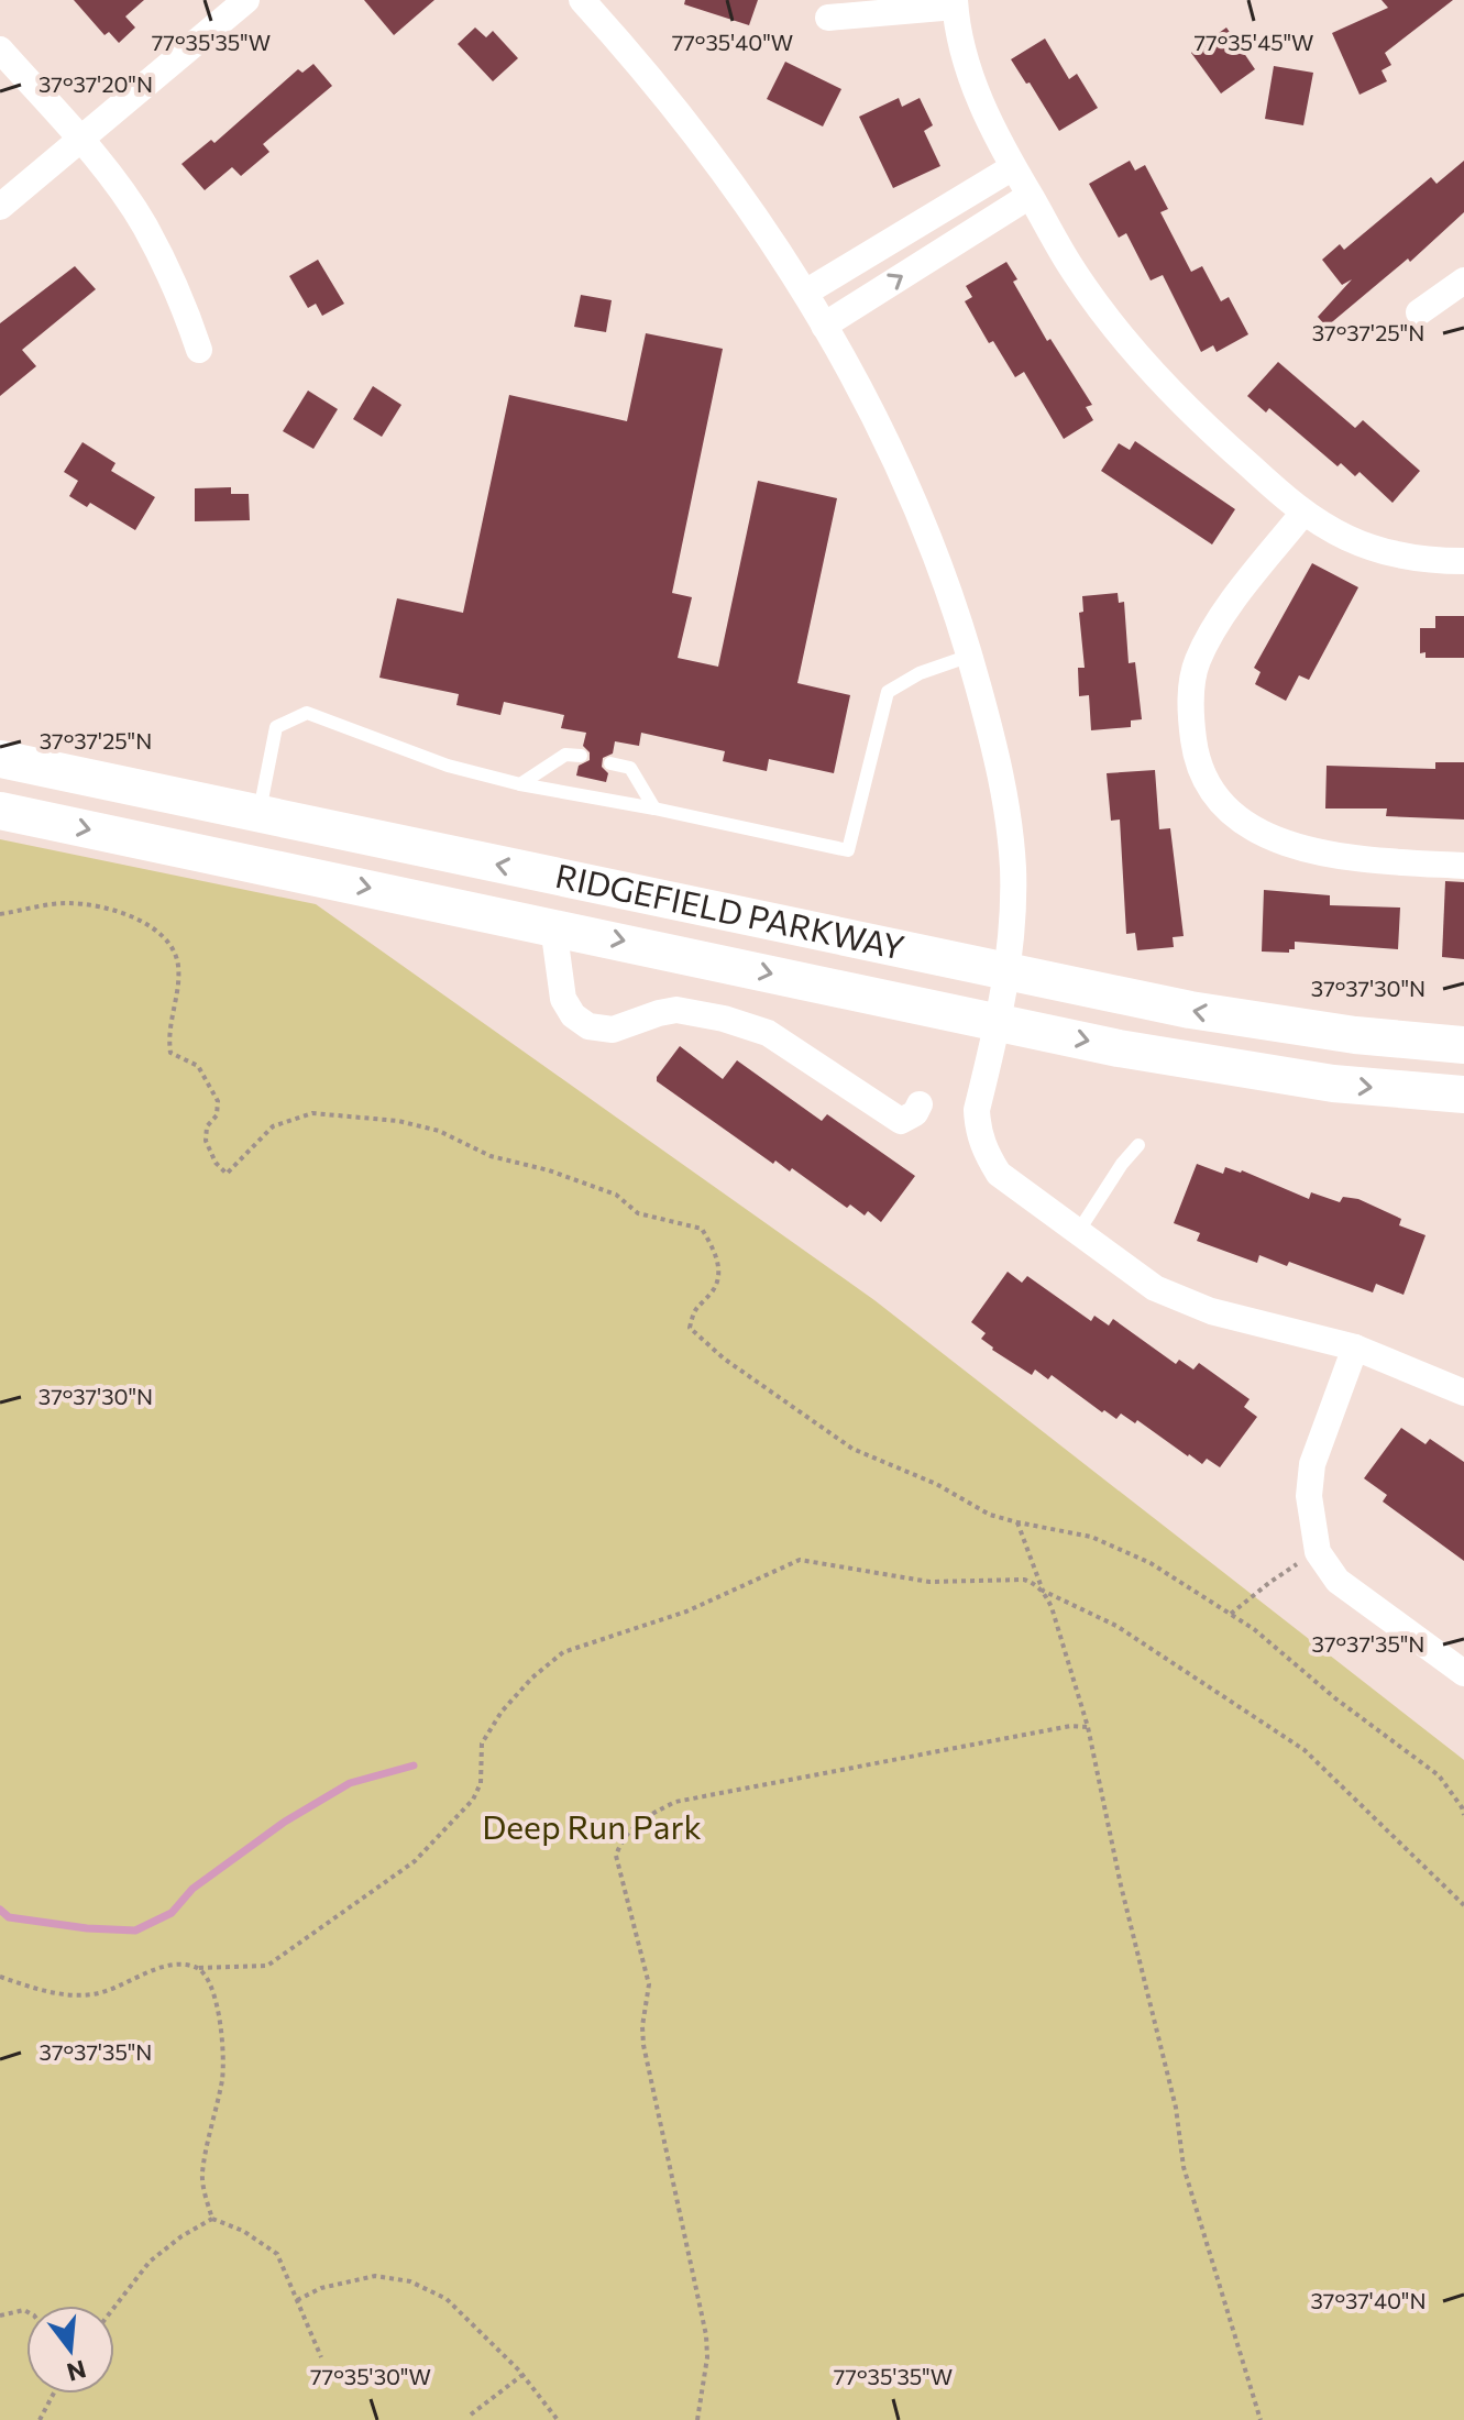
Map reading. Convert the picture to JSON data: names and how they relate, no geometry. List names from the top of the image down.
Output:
{
  "streets": {
    "main road": ["RIDGEFIELD PARKWAY"]
  },
  "parks": ["Deep Run Park"],
  "north": "bottom",
  "coordinates": [
    "77°35'35\"W",
    "77°35'40\"W",
    "77°35'45\"W",
    "37°37'20\"N",
    "37°37'25\"N",
    "37°37'30\"N",
    "37°37'35\"N",
    "37°37'40\"N",
    "77°35'30\"W"
  ]
}
